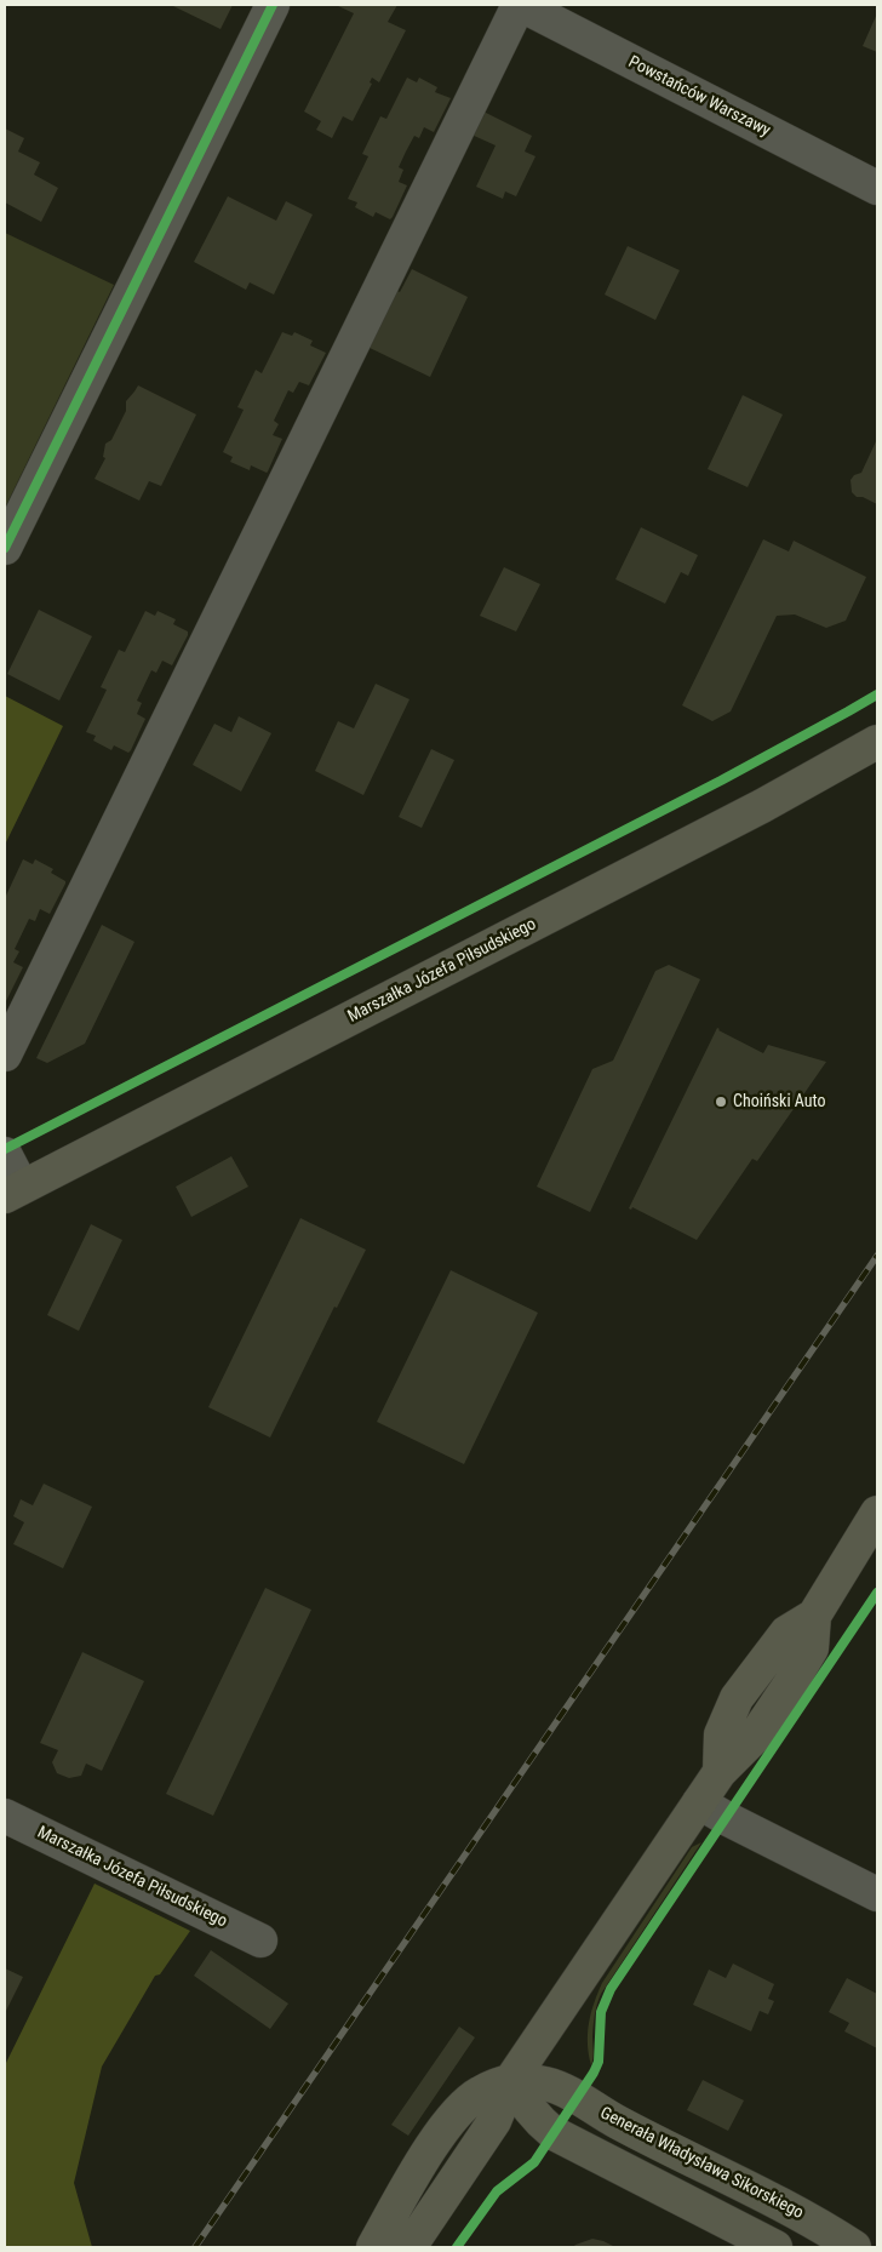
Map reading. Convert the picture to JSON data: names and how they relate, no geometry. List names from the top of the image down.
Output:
{
  "streets": {
    "main road": ["Marszałka Józefa Piłsudskiego", "Generała Władysława Sikorskiego"],
    "street": ["Powstańców Warszawy"]
  },
  "places": ["Choiński Auto"]
}
